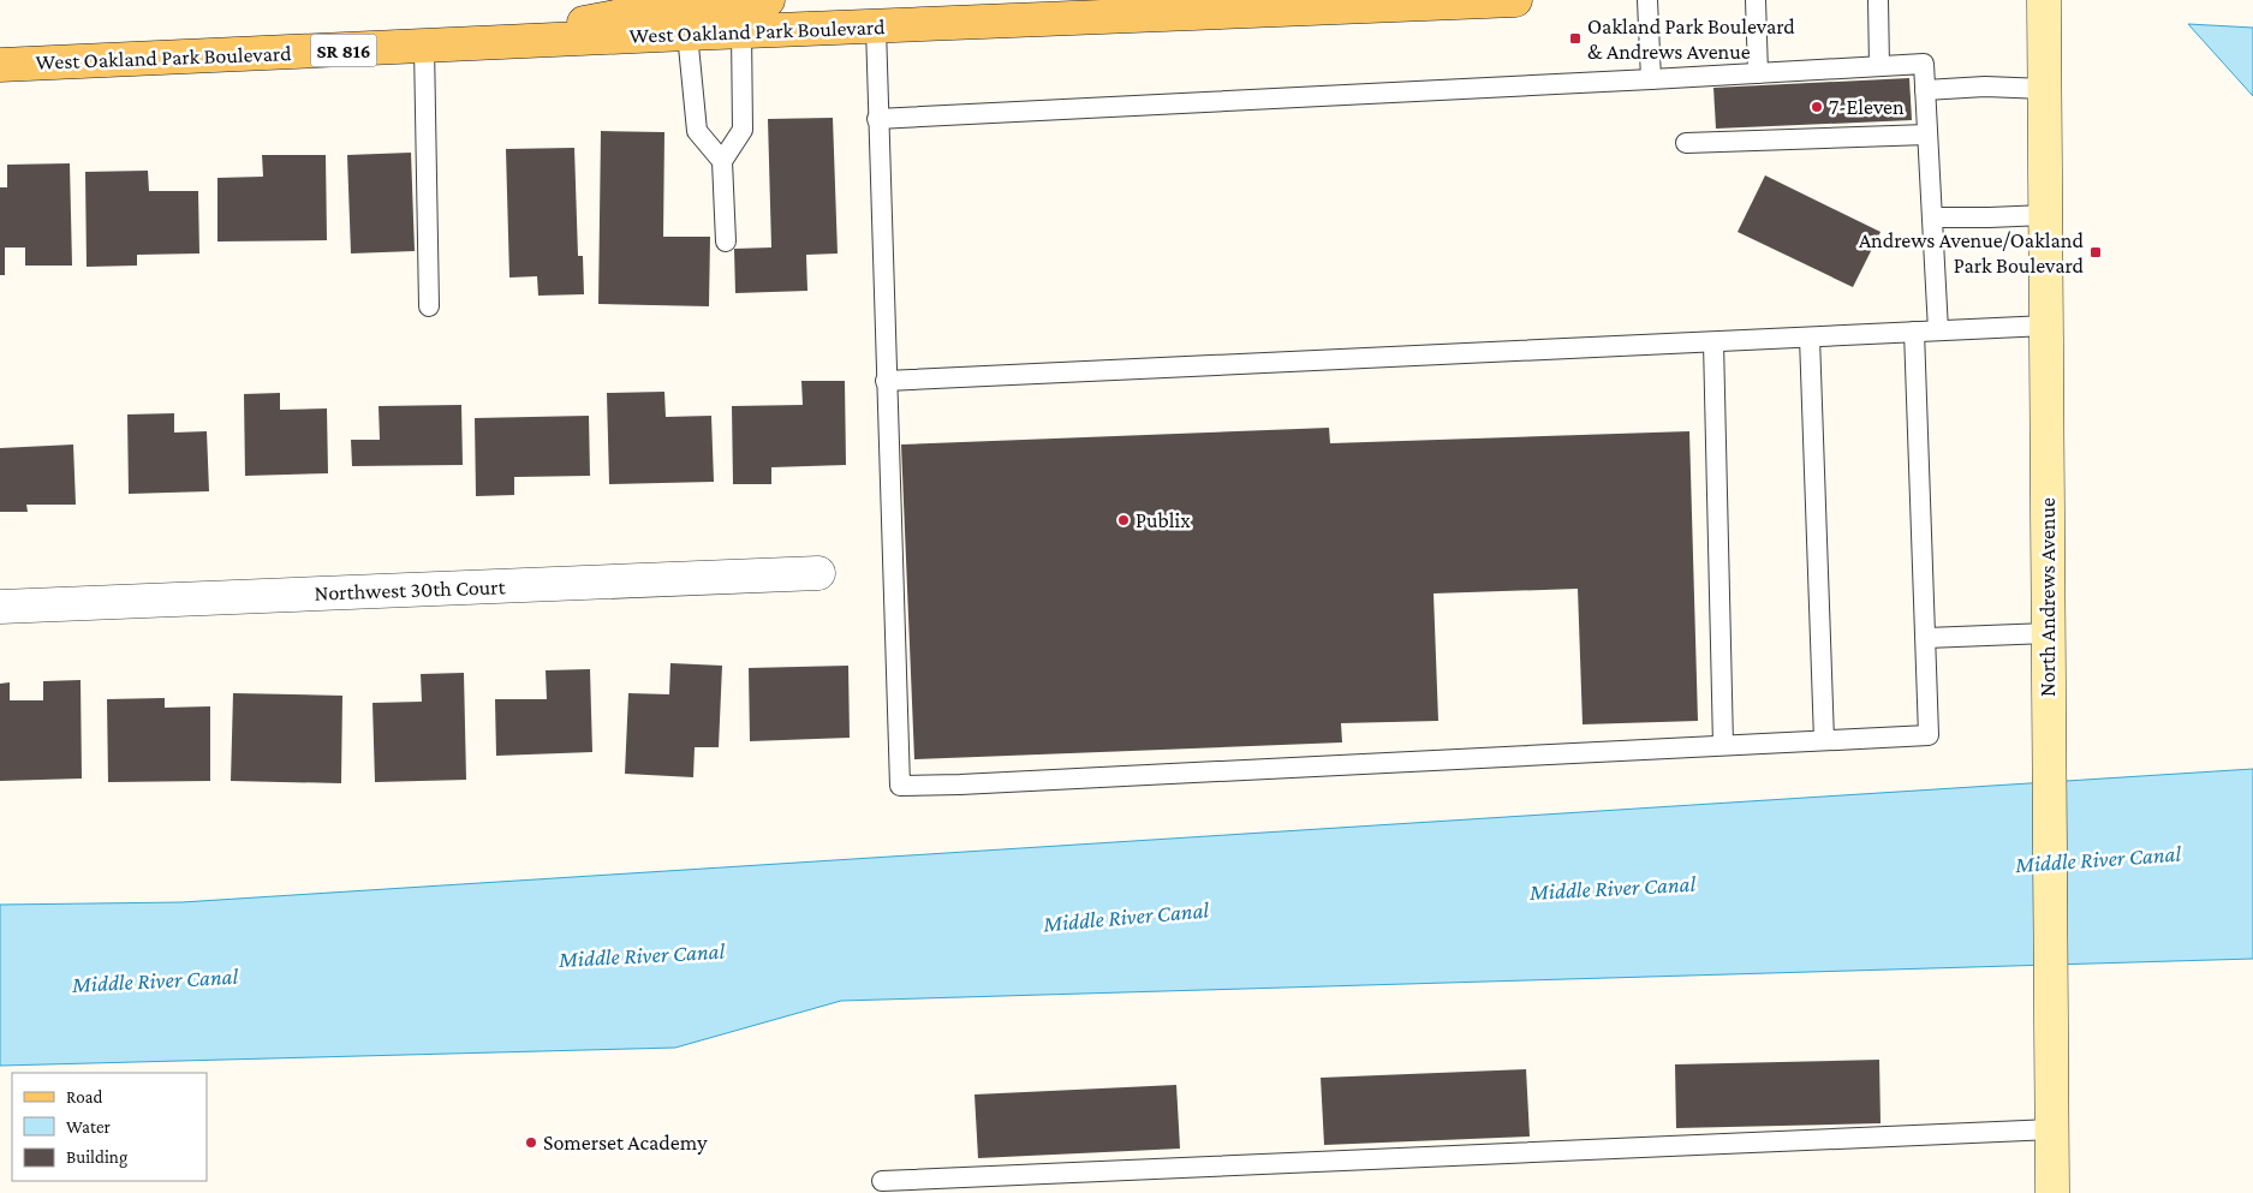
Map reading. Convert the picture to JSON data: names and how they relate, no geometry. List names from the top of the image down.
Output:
{
  "streets": {
    "main road": ["West Oakland Park Boulevard", "SR 816", "North Andrews Avenue"],
    "street": ["Northwest 30th Court"]
  },
  "water": ["Middle River Canal"],
  "places": {
    "transit": ["Oakland Park Boulevard & Andrews Avenue", "Andrews Avenue/Oakland Park Boulevard"],
    "other": ["7-Eleven", "Publix", "Somerset Academy"]
  },
  "legend": ["Road", "Water", "Building"]
}
